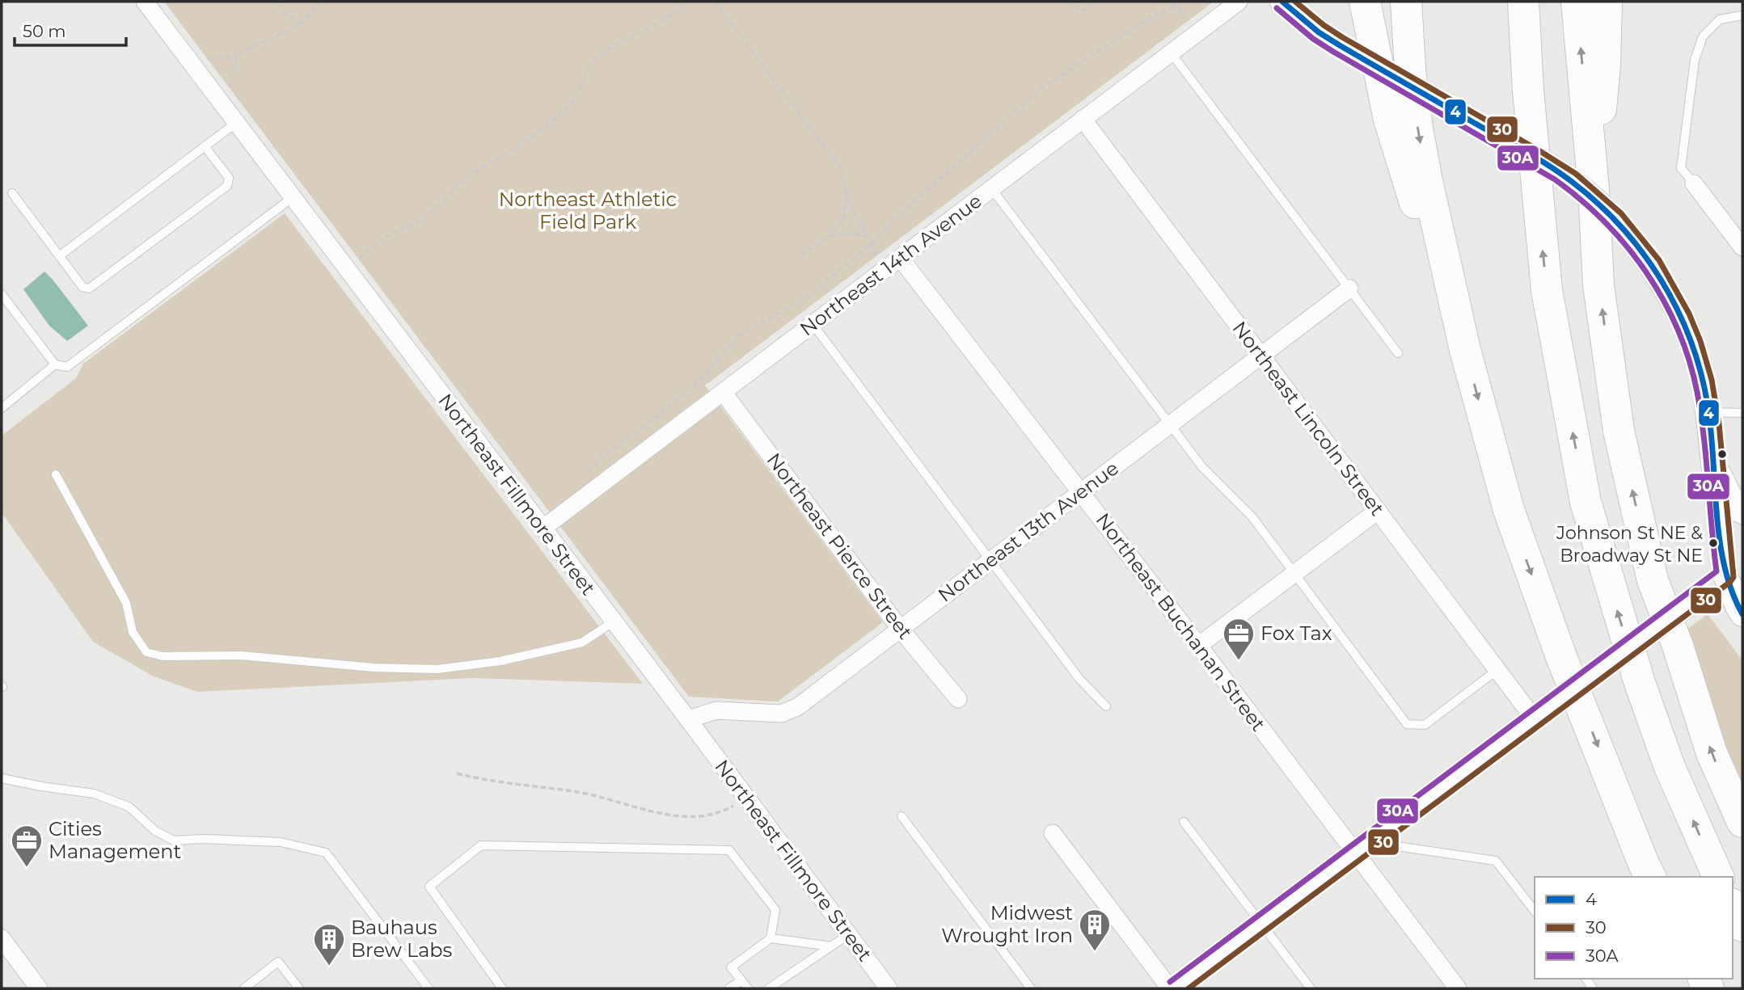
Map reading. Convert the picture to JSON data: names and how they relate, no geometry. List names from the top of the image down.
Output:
{
  "streets": {
    "street": [
      "Northeast 14th Avenue",
      "Northeast Lincoln Street",
      "Northeast Fillmore Street",
      "Northeast 13th Avenue",
      "Northeast Pierce Street",
      "Northeast Buchanan Street"
    ]
  },
  "crossings": [
    ["Northeast 14th Avenue", "Northeast Lincoln Street"],
    ["Northeast 14th Avenue", "Northeast Fillmore Street"],
    ["Northeast 14th Avenue", "Northeast Pierce Street"],
    ["Northeast 14th Avenue", "Northeast Buchanan Street"],
    ["Northeast Lincoln Street", "Northeast 13th Avenue"],
    ["Northeast Fillmore Street", "Northeast 13th Avenue"],
    ["Northeast 13th Avenue", "Northeast Pierce Street"],
    ["Northeast 13th Avenue", "Northeast Buchanan Street"]
  ],
  "parks": ["Northeast Athletic Field Park"],
  "places": {
    "other": ["Johnson St NE & Broadway St NE"],
    "office": ["Fox Tax", "Cities Management"],
    "building": ["Midwest Wrought Iron", "Bauhaus Brew Labs"]
  },
  "lines": ["transit line 4", "transit line 30", "transit line 30A"],
  "legend": ["4", "30", "30A"],
  "scale_bar": "50 m"
}
